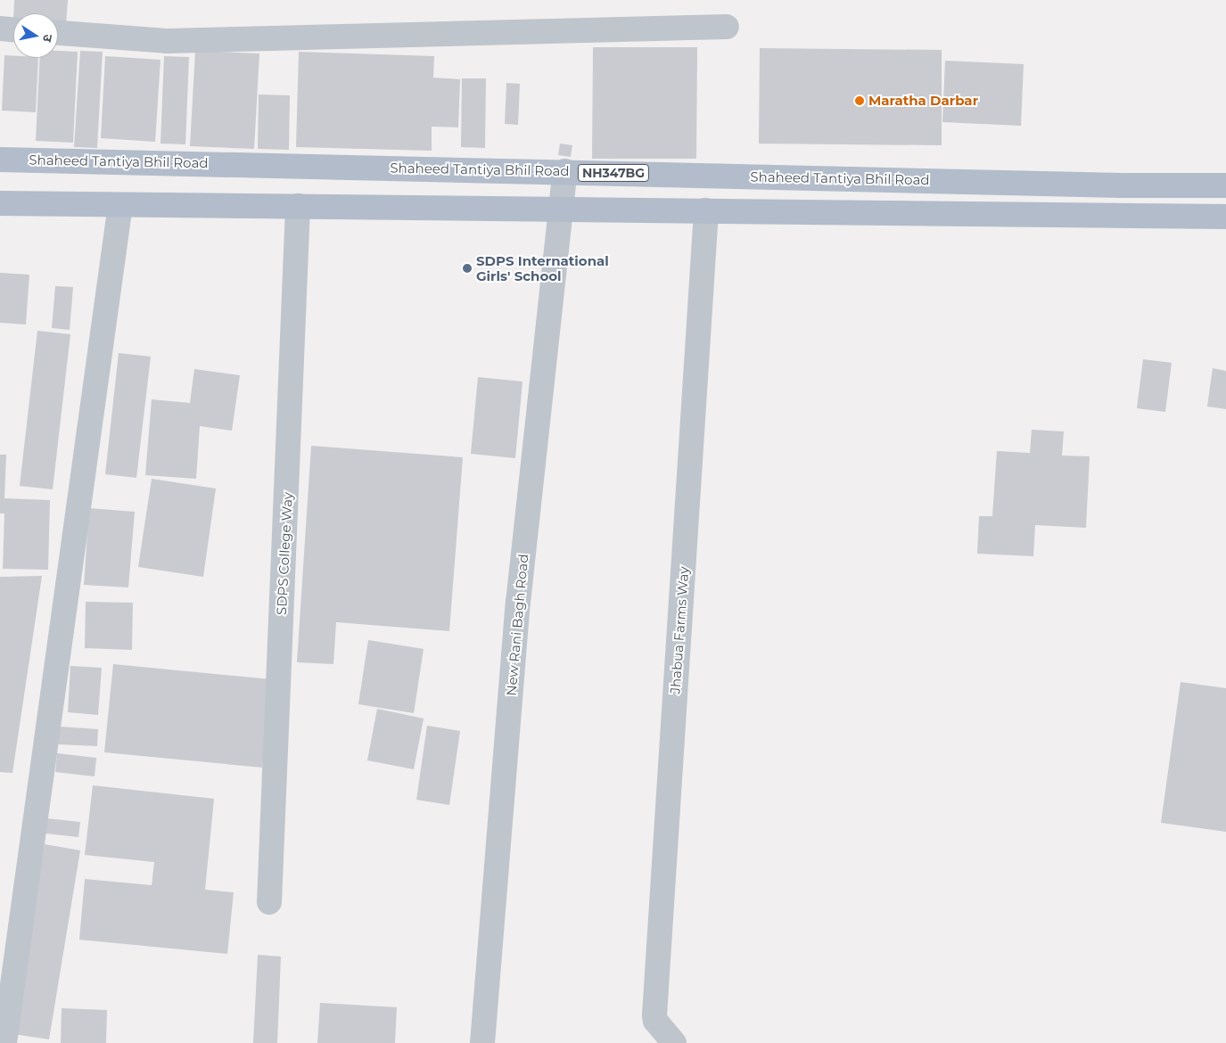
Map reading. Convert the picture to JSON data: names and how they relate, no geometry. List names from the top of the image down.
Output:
{
  "streets": {
    "main road": ["Shaheed Tantiya Bhil Road", "NH347BG"],
    "street": ["SDPS College Way", "New Rani Bagh Road", "Jhabua Farms Way"]
  },
  "crossings": [
    ["Shaheed Tantiya Bhil Road", "New Rani Bagh Road"]
  ],
  "places": ["Maratha Darbar", "SDPS International Girls' School"],
  "north": "right"
}
